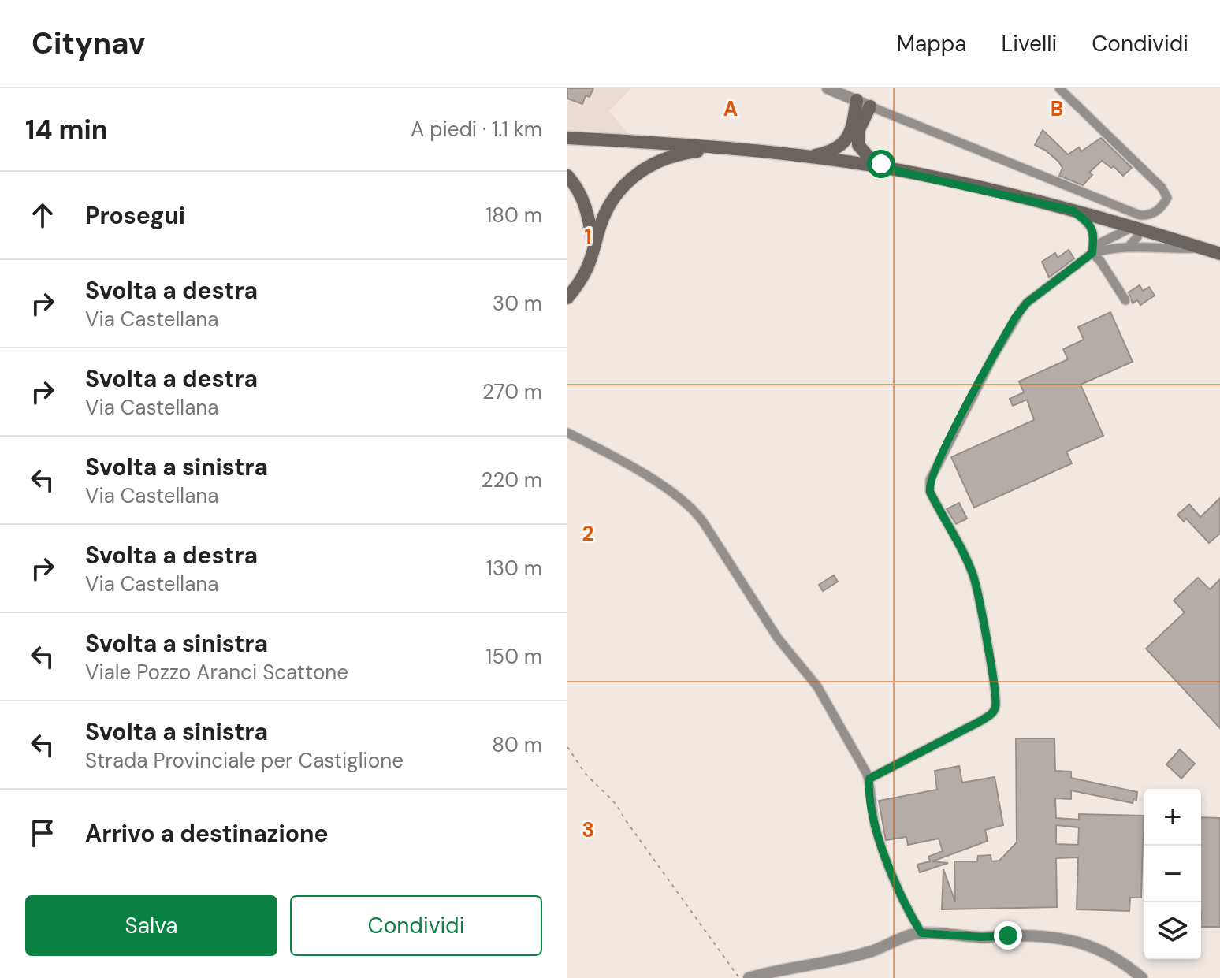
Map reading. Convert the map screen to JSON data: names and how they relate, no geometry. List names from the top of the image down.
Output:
{
  "page": {
    "header": "Citynav",
    "nav": ["Mappa", "Livelli", "Condividi"],
    "heading": ["14 min", "A piedi · 1.1 km"],
    "list": [
      ["Prosegui", "180 m"],
      ["Svolta a destra", "Via Castellana", "30 m"],
      ["Svolta a destra", "Via Castellana", "270 m"],
      ["Svolta a sinistra", "Via Castellana", "220 m"],
      ["Svolta a destra", "Via Castellana", "130 m"],
      ["Svolta a sinistra", "Viale Pozzo Aranci Scattone", "150 m"],
      ["Svolta a sinistra", "Strada Provinciale per Castiglione", "80 m"],
      "Arrivo a destinazione"
    ],
    "map_buttons": ["+", "−"],
    "buttons": ["Salva", "Condividi"]
  },
  "grid": {
    "columns": ["A", "B"],
    "rows": ["1", "2", "3"]
  }
}
